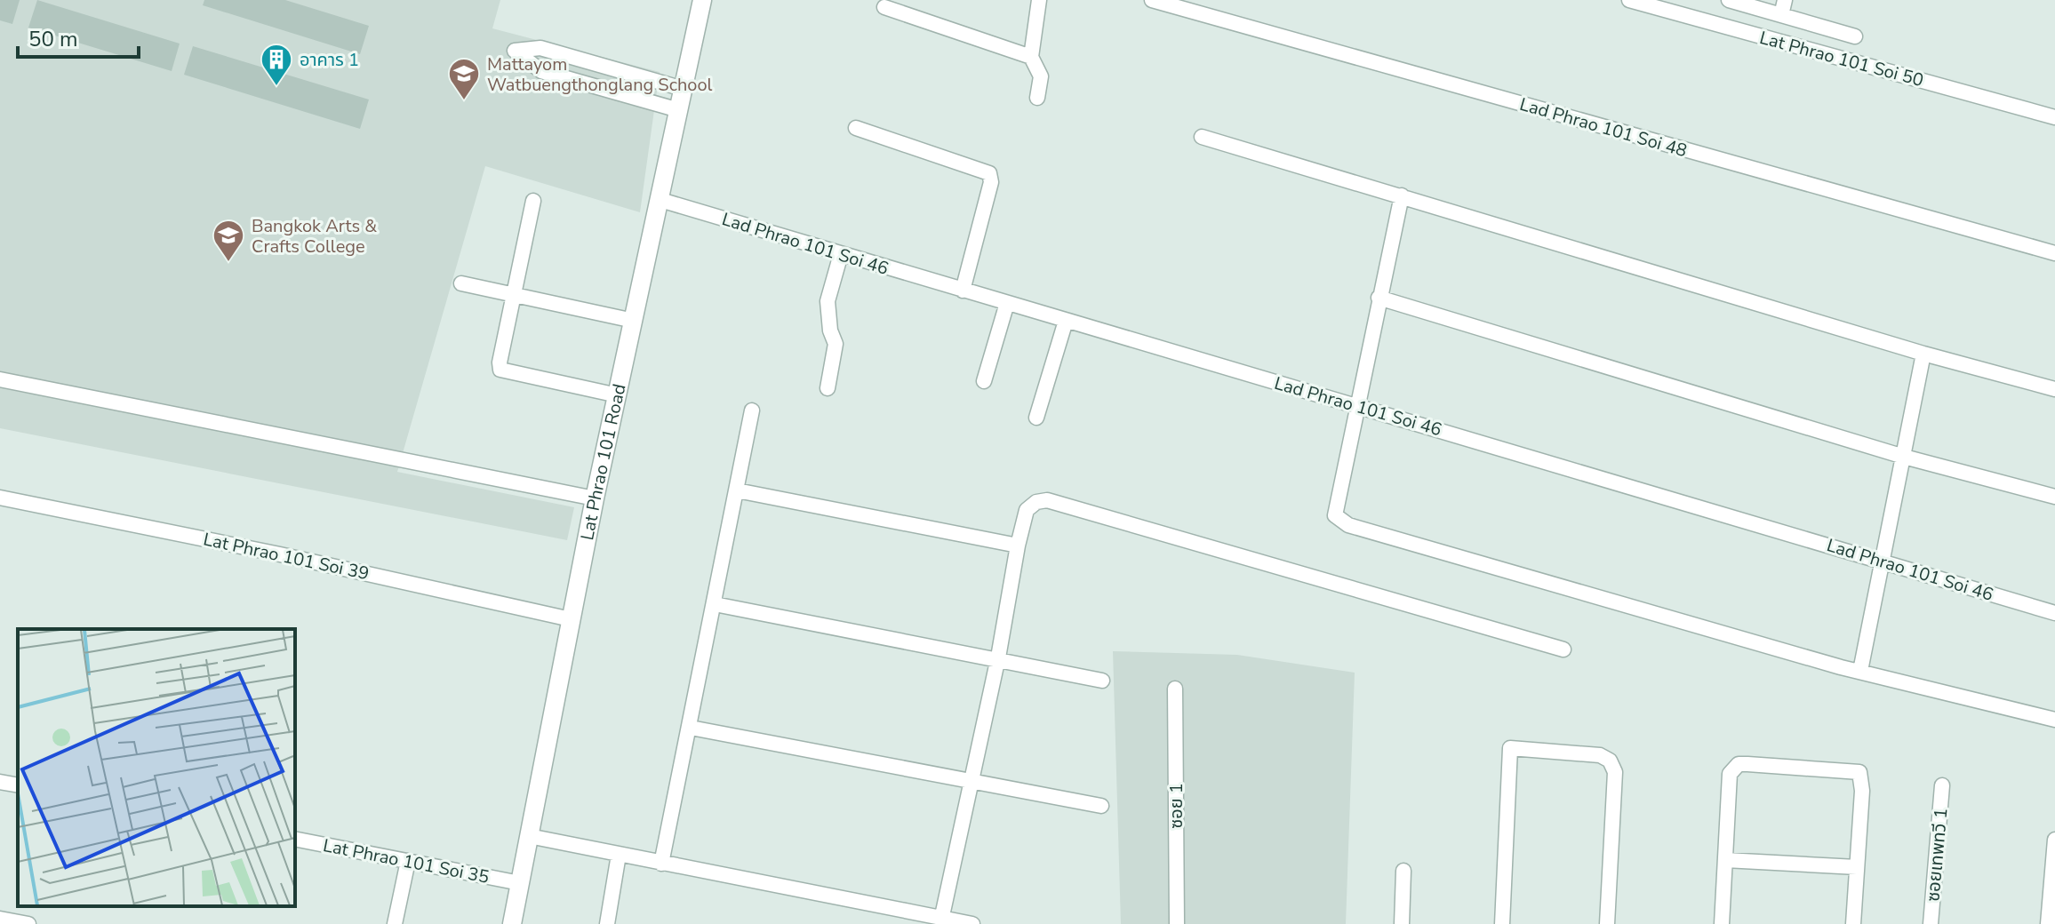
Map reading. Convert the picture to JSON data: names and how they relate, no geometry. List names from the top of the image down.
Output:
{
  "streets": {
    "street": [
      "Lat Phrao 101 Soi 50",
      "Lad Phrao 101 Soi 48",
      "Lad Phrao 101 Soi 46",
      "Lat Phrao 101 Road",
      "Lat Phrao 101 Soi 39",
      "ซอย 1",
      "ซอยเทพทวี 1",
      "Lat Phrao 101 Soi 35"
    ]
  },
  "crossings": [
    ["Lad Phrao 101 Soi 46", "Lat Phrao 101 Road"],
    ["Lat Phrao 101 Road", "Lat Phrao 101 Soi 39"],
    ["Lat Phrao 101 Road", "Lat Phrao 101 Soi 35"]
  ],
  "places": {
    "building": ["อาคาร 1"],
    "school or university": ["Mattayom Watbuengthonglang School", "Bangkok Arts & Crafts College"]
  },
  "scale_bar": "50 m"
}
